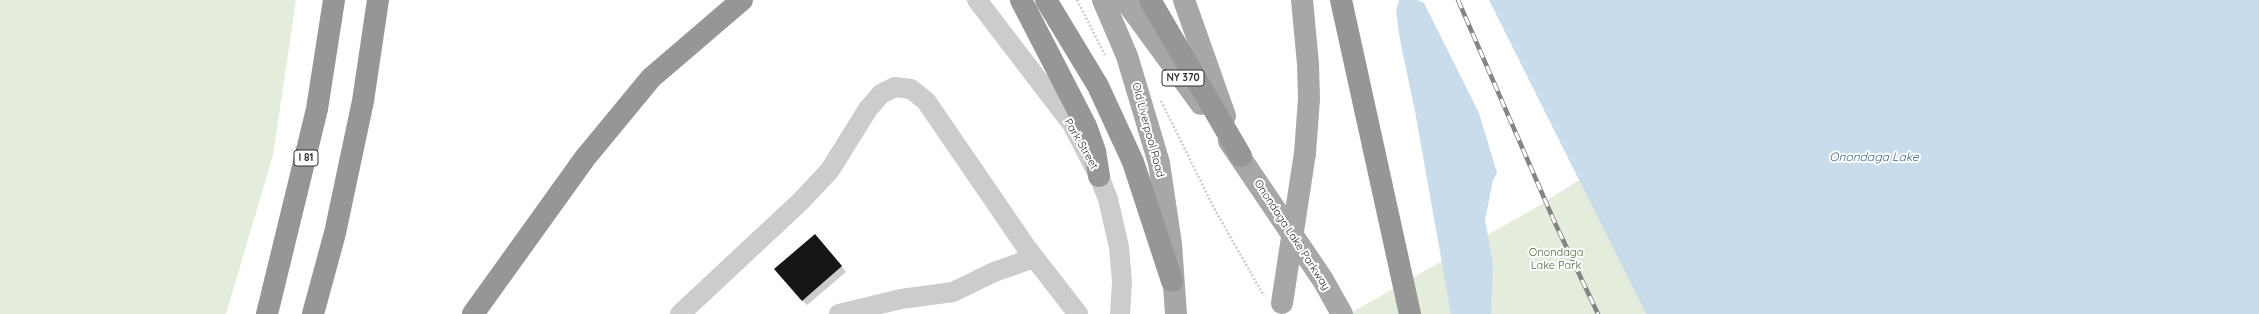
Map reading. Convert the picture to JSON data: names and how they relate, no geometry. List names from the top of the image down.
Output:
{
  "streets": {
    "highway": ["I 81"],
    "main road": ["NY 370", "Old Liverpool Road", "Onondaga Lake Parkway"],
    "street": ["Park Street"]
  },
  "crossings": [
    ["NY 370", "Onondaga Lake Parkway"]
  ],
  "water": ["Onondaga Lake"],
  "parks": ["Onondaga Lake Park"]
}
